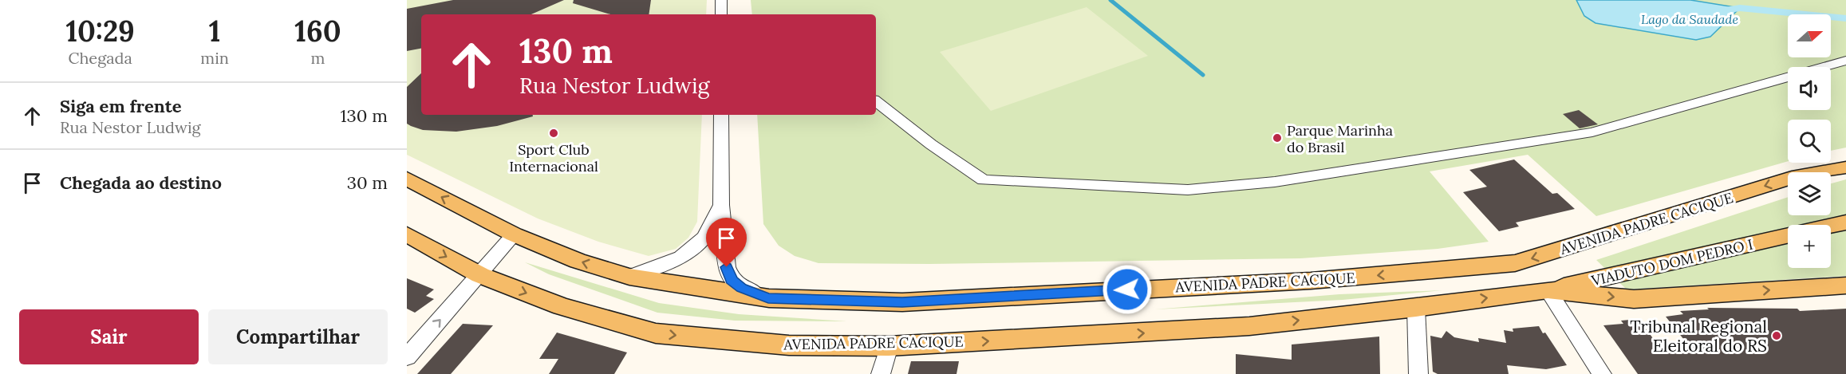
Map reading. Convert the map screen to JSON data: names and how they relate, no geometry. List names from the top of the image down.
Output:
{
  "streets": {
    "main road": ["AVENIDA PADRE CACIQUE", "VIADUTO DOM PEDRO I"]
  },
  "crossings": [
    ["AVENIDA PADRE CACIQUE", "VIADUTO DOM PEDRO I"]
  ],
  "water": ["Lago da Saudade"],
  "places": ["Sport Club Internacional", "Parque Marinha do Brasil", "Tribunal Regional Eleitoral do RS"],
  "north": "right",
  "page": {
    "eta": [
      "10:29",
      "Chegada",
      "1",
      "min",
      "160",
      "m"
    ],
    "map_buttons": "+",
    "turn": ["130 m", "Rua Nestor Ludwig"],
    "list": [
      {
        "name": "Siga em frente",
        "note": "Rua Nestor Ludwig",
        "value": "130 m"
      },
      {
        "name": "Chegada ao destino",
        "value": "30 m"
      }
    ],
    "buttons": ["Sair", "Compartilhar"]
  }
}
